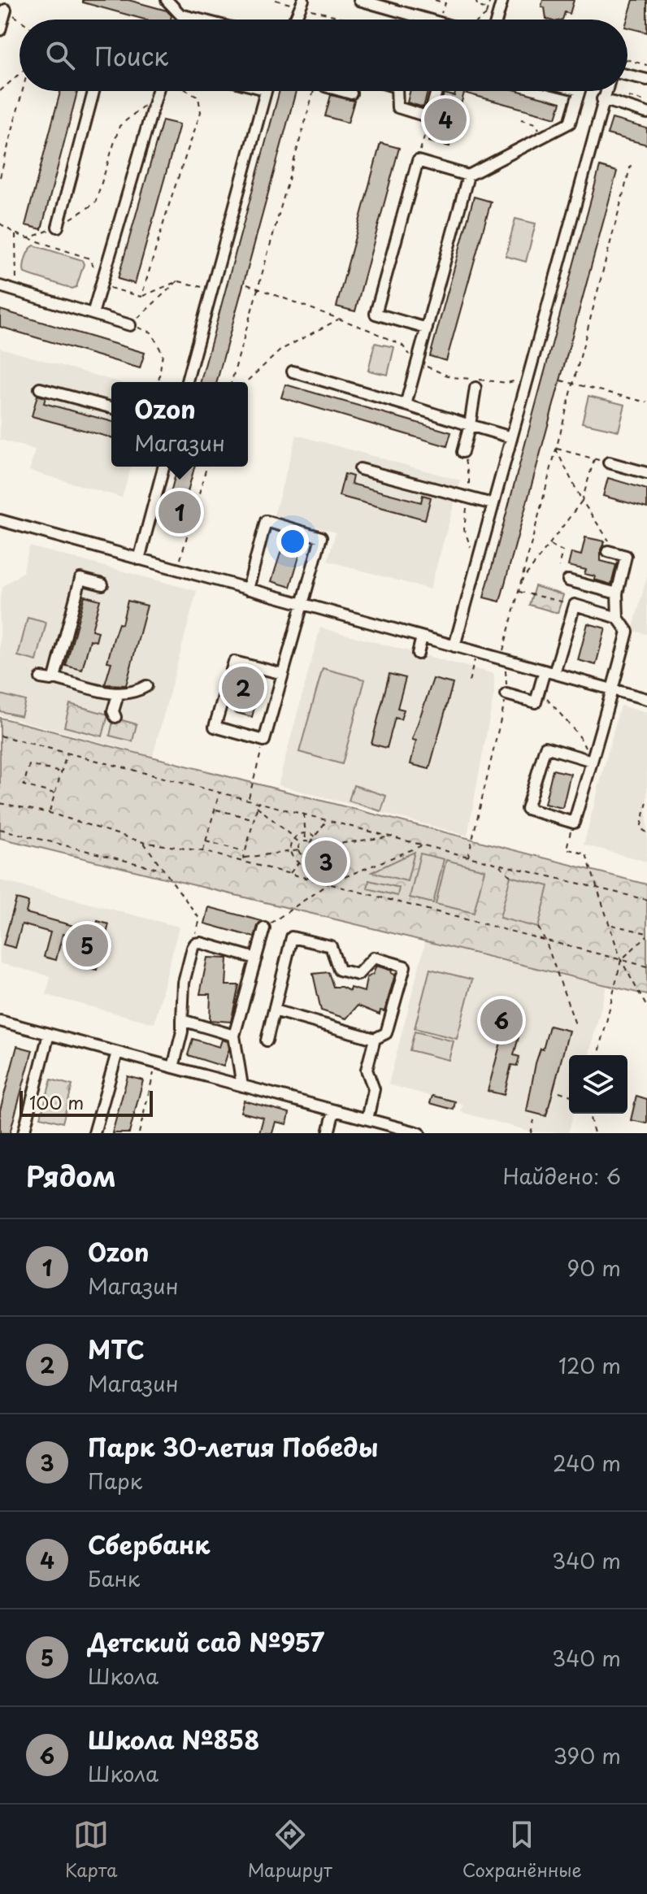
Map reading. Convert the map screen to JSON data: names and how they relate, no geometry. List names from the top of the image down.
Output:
{
  "scale_bar": "100 m",
  "page": {
    "search": "Поиск",
    "pins": [
      "4",
      "1",
      "2",
      "3",
      "5",
      "6"
    ],
    "popup": ["Ozon", "Магазин"],
    "scale": "100 m",
    "heading": ["Рядом", "Найдено: 6"],
    "list": [
      {
        "mark": "1",
        "name": "Ozon",
        "note": "Магазин",
        "value": "90 m"
      },
      {
        "mark": "2",
        "name": "МТС",
        "note": "Магазин",
        "value": "120 m"
      },
      {
        "mark": "3",
        "name": "Парк 30-летия Победы",
        "note": "Парк",
        "value": "240 m"
      },
      {
        "mark": "4",
        "name": "Сбербанк",
        "note": "Банк",
        "value": "340 m"
      },
      {
        "mark": "5",
        "name": "Детский сад №957",
        "note": "Школа",
        "value": "340 m"
      },
      {
        "mark": "6",
        "name": "Школа №858",
        "note": "Школа",
        "value": "390 m"
      }
    ],
    "nav": ["Карта", "Маршрут", "Сохранённые"]
  }
}
